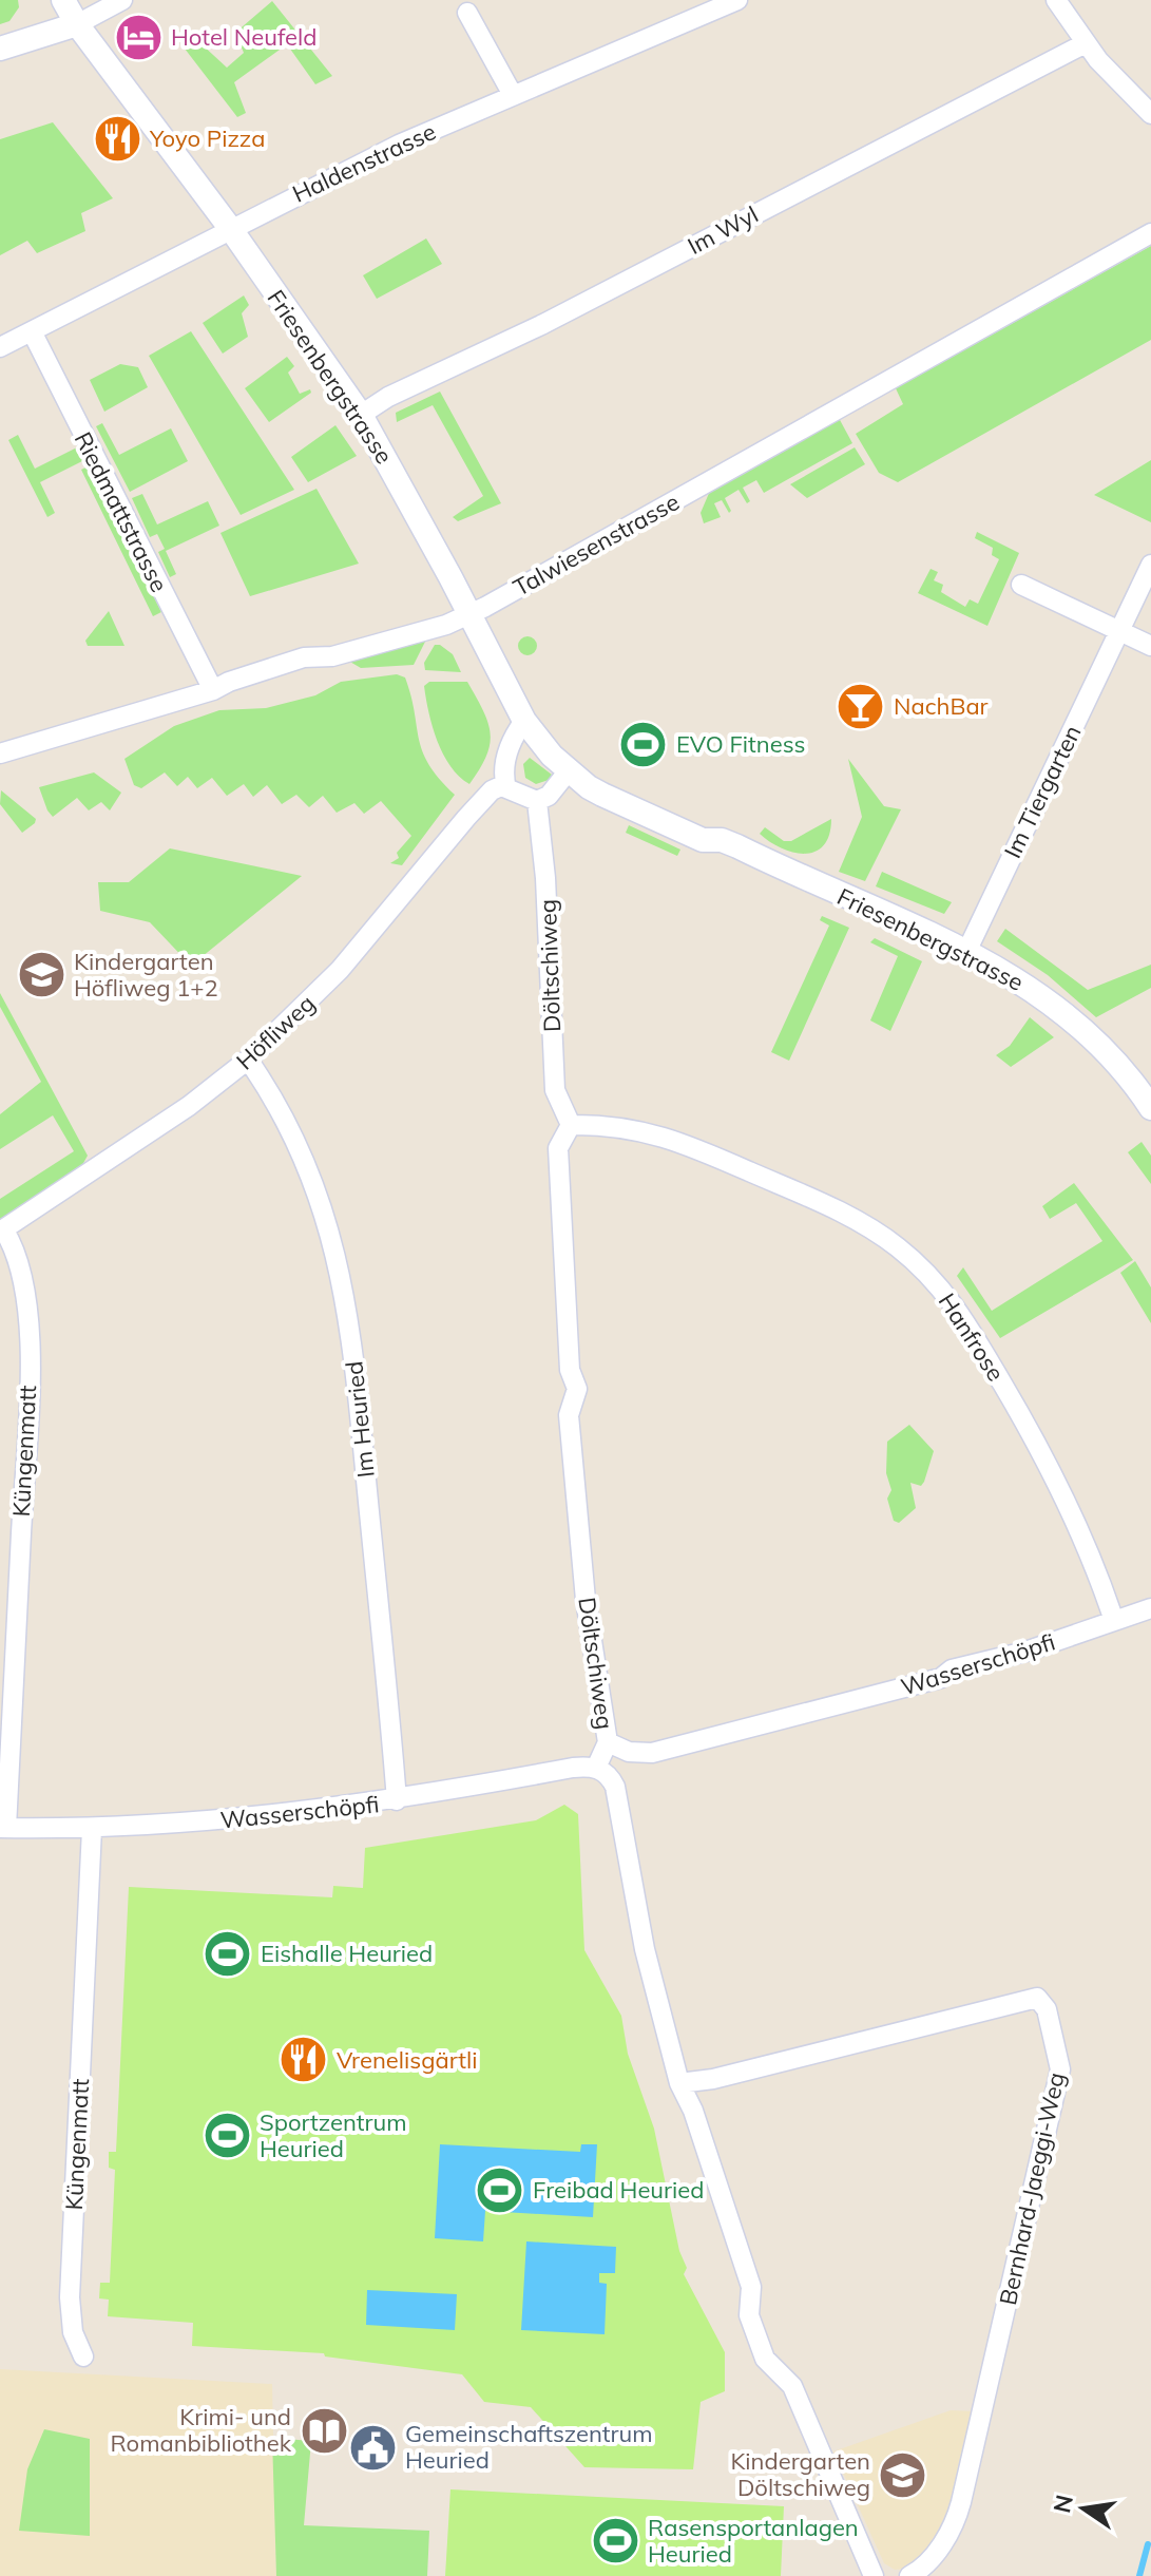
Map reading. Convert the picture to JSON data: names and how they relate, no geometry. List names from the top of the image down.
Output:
{
  "streets": {
    "street": [
      "Haldenstrasse",
      "Im Wyl",
      "Friesenbergstrasse",
      "Riedmattstrasse",
      "Talwiesenstrasse",
      "Im Tiergarten",
      "Döltschiweg",
      "Höfliweg",
      "Hanfrose",
      "Im Heuried",
      "Küngenmatt",
      "Wasserschöpfi",
      "Bernhard-Jaeggi-Weg"
    ]
  },
  "crossings": [
    ["Haldenstrasse", "Friesenbergstrasse"],
    ["Haldenstrasse", "Riedmattstrasse"],
    ["Im Wyl", "Friesenbergstrasse"],
    ["Friesenbergstrasse", "Talwiesenstrasse"],
    ["Friesenbergstrasse", "Im Tiergarten"],
    ["Riedmattstrasse", "Talwiesenstrasse"],
    ["Döltschiweg", "Hanfrose"],
    ["Döltschiweg", "Wasserschöpfi"],
    ["Höfliweg", "Im Heuried"],
    ["Höfliweg", "Küngenmatt"],
    ["Hanfrose", "Wasserschöpfi"],
    ["Im Heuried", "Wasserschöpfi"],
    ["Küngenmatt", "Wasserschöpfi"]
  ],
  "places": {
    "hotel": ["Hotel Neufeld"],
    "restaurant": ["Yoyo Pizza", "Vrenelisgärtli"],
    "bar": ["NachBar"],
    "sports": [
      "EVO Fitness",
      "Eishalle Heuried",
      "Sportzentrum Heuried",
      "Freibad Heuried",
      "Rasensportanlagen Heuried"
    ],
    "school or university": ["Kindergarten Höfliweg 1+2", "Kindergarten Döltschiweg"],
    "library": ["Krimi- und Romanbibliothek"],
    "public building": ["Gemeinschaftszentrum Heuried"]
  },
  "north": "left"
}
